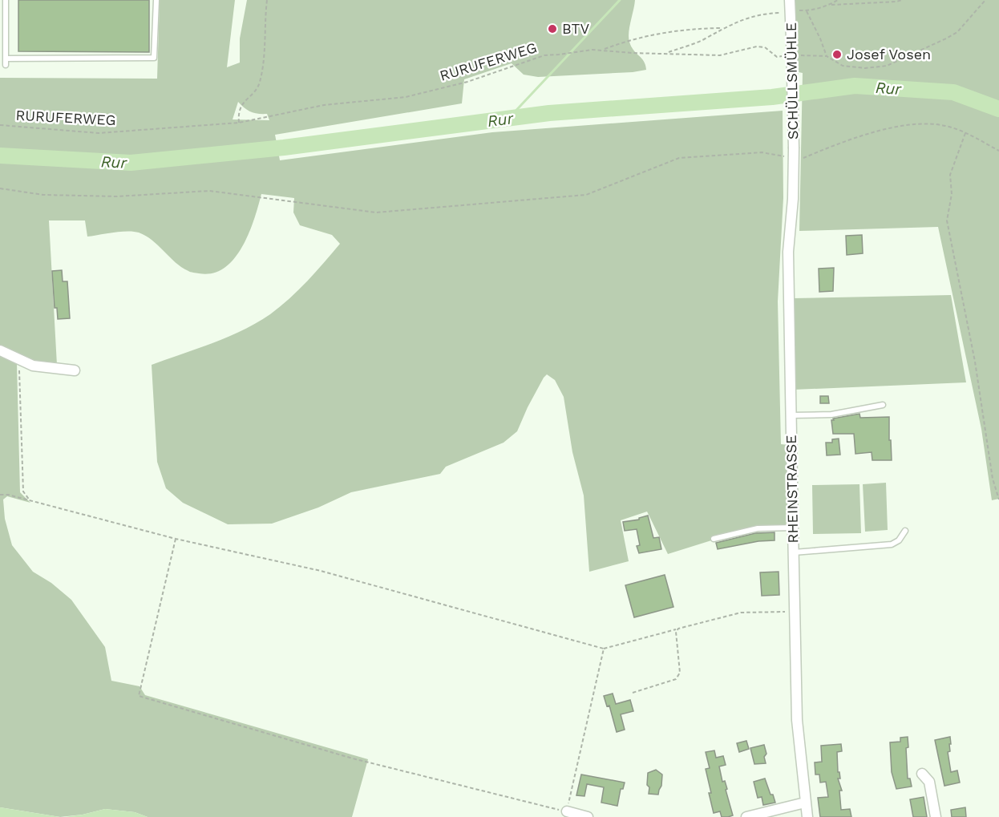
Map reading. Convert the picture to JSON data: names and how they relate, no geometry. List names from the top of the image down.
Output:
{
  "streets": {
    "street": ["SCHÜLLSMÜHLE", "RHEINSTRASSE"],
    "path": ["RURUFERWEG"]
  },
  "crossings": [
    ["SCHÜLLSMÜHLE", "RHEINSTRASSE"]
  ],
  "water": ["Rur"],
  "places": ["BTV", "Josef Vosen"]
}
